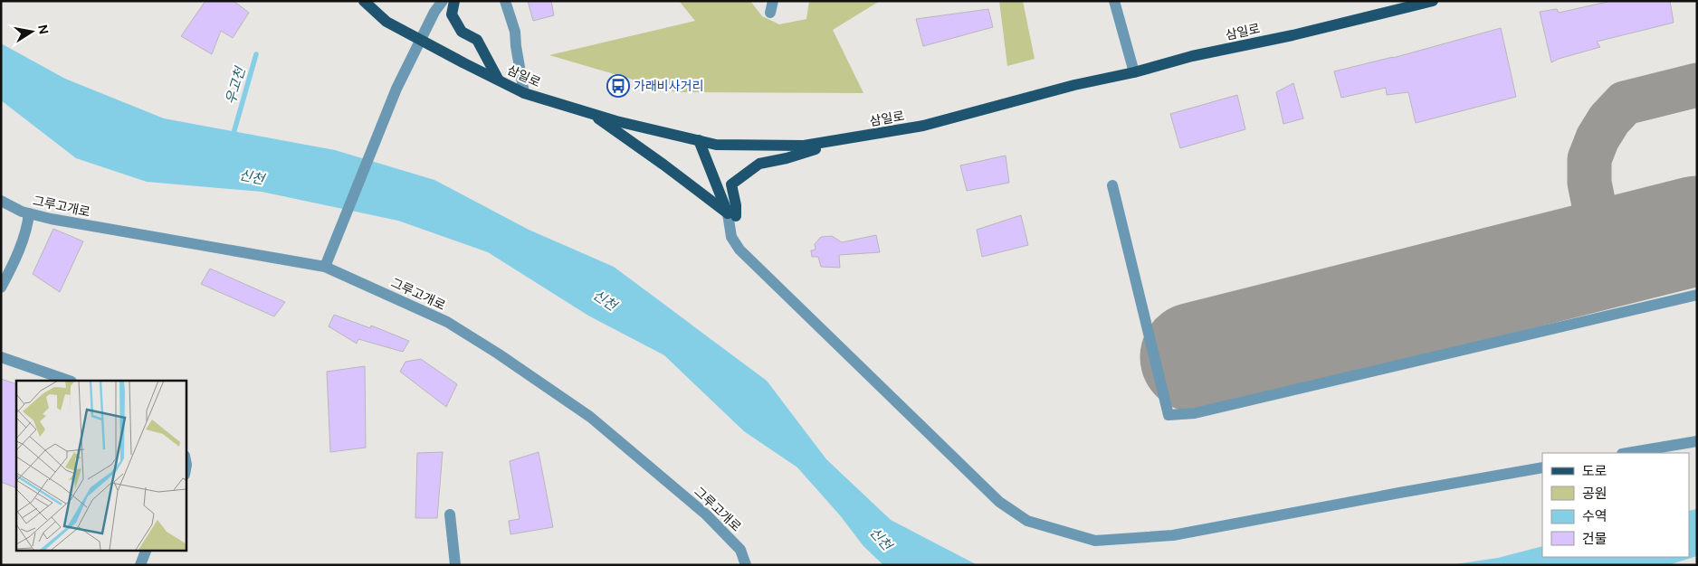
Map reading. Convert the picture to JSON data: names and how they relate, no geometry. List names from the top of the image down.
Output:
{
  "streets": {
    "main road": ["삼일로"],
    "street": ["그루고개로"]
  },
  "water": ["우고천", "신천"],
  "places": {
    "bus stop": ["가래비사거리"]
  },
  "legend": [
    "도로",
    "공원",
    "수역",
    "건물"
  ],
  "north": "right"
}
